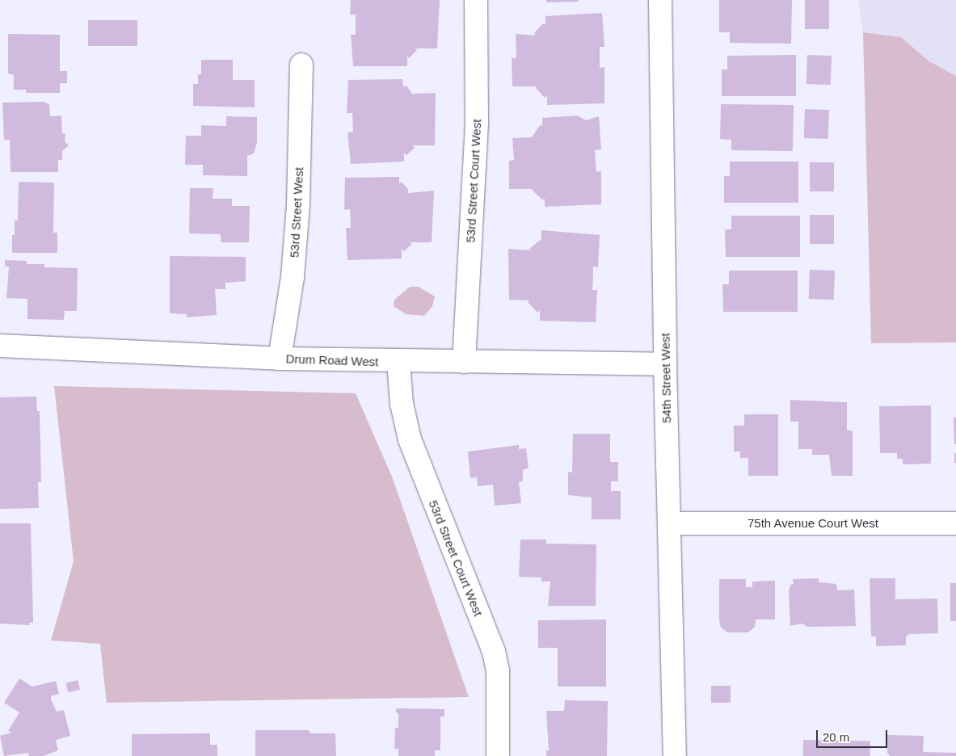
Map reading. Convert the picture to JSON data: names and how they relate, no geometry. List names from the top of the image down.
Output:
{
  "streets": {
    "street": [
      "53rd Street Court West",
      "53rd Street West",
      "Drum Road West",
      "54th Street West",
      "75th Avenue Court West"
    ]
  },
  "crossings": [
    ["53rd Street Court West", "Drum Road West"],
    ["53rd Street West", "Drum Road West"],
    ["Drum Road West", "54th Street West"],
    ["54th Street West", "75th Avenue Court West"]
  ],
  "scale_bar": "20 m"
}
